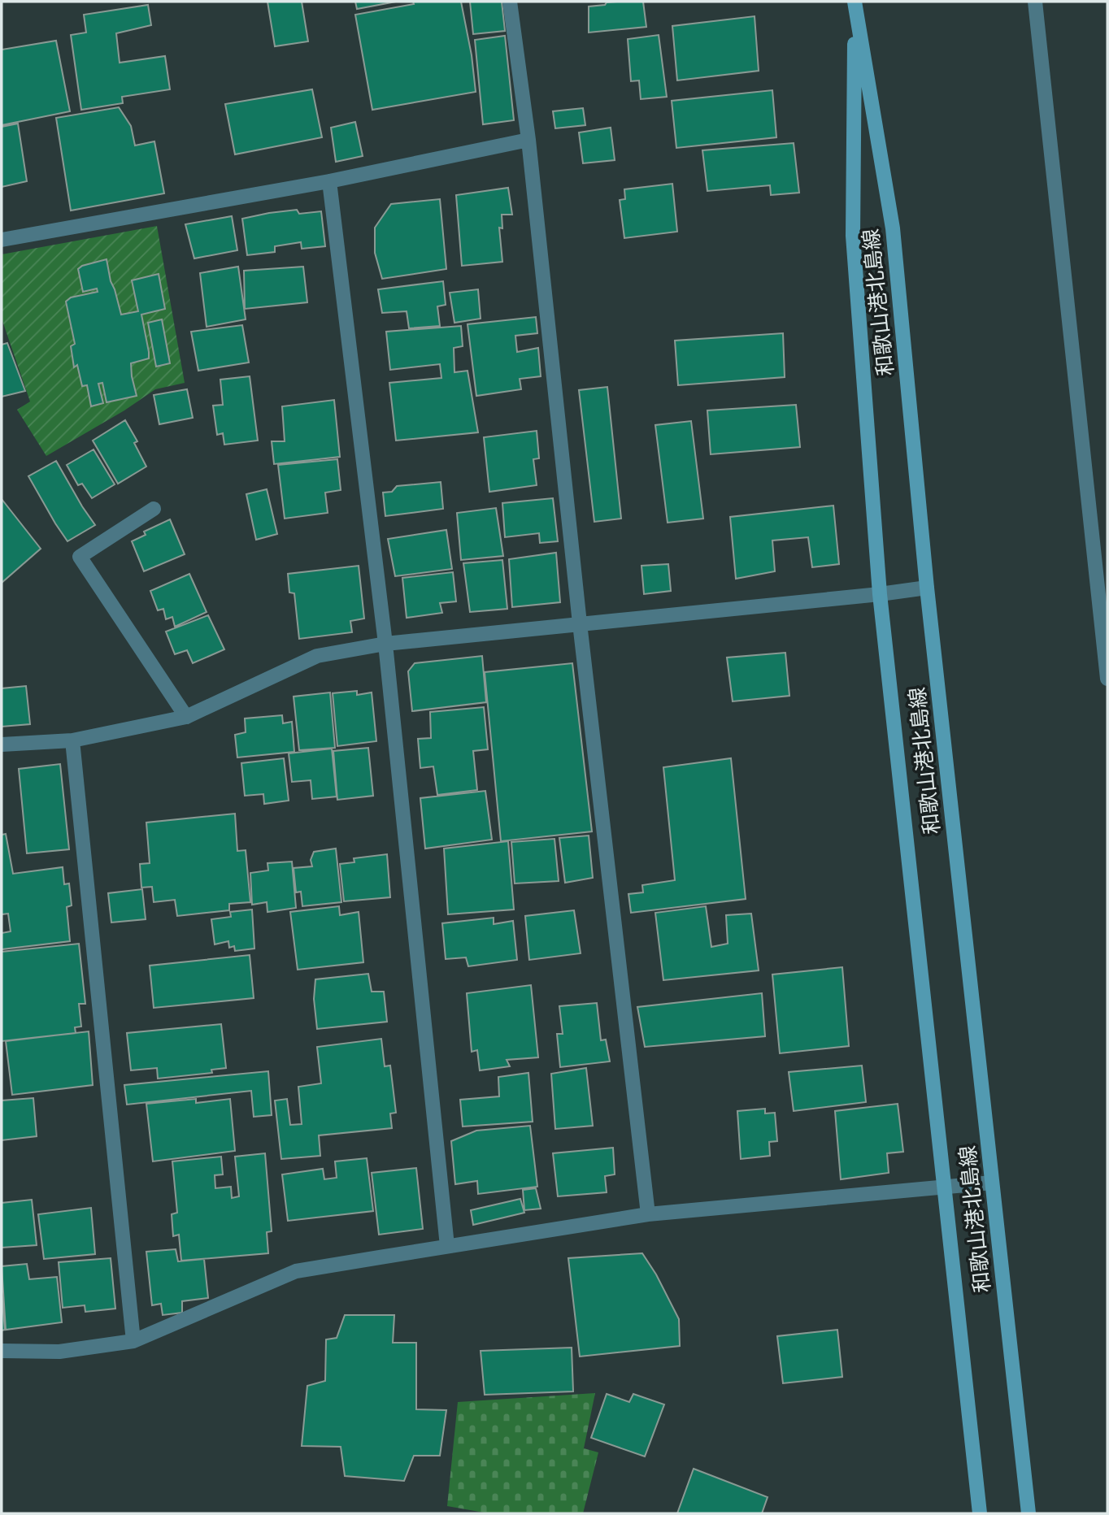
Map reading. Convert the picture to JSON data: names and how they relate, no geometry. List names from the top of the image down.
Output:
{
  "streets": {
    "main road": ["和歌山港北島線"]
  }
}
